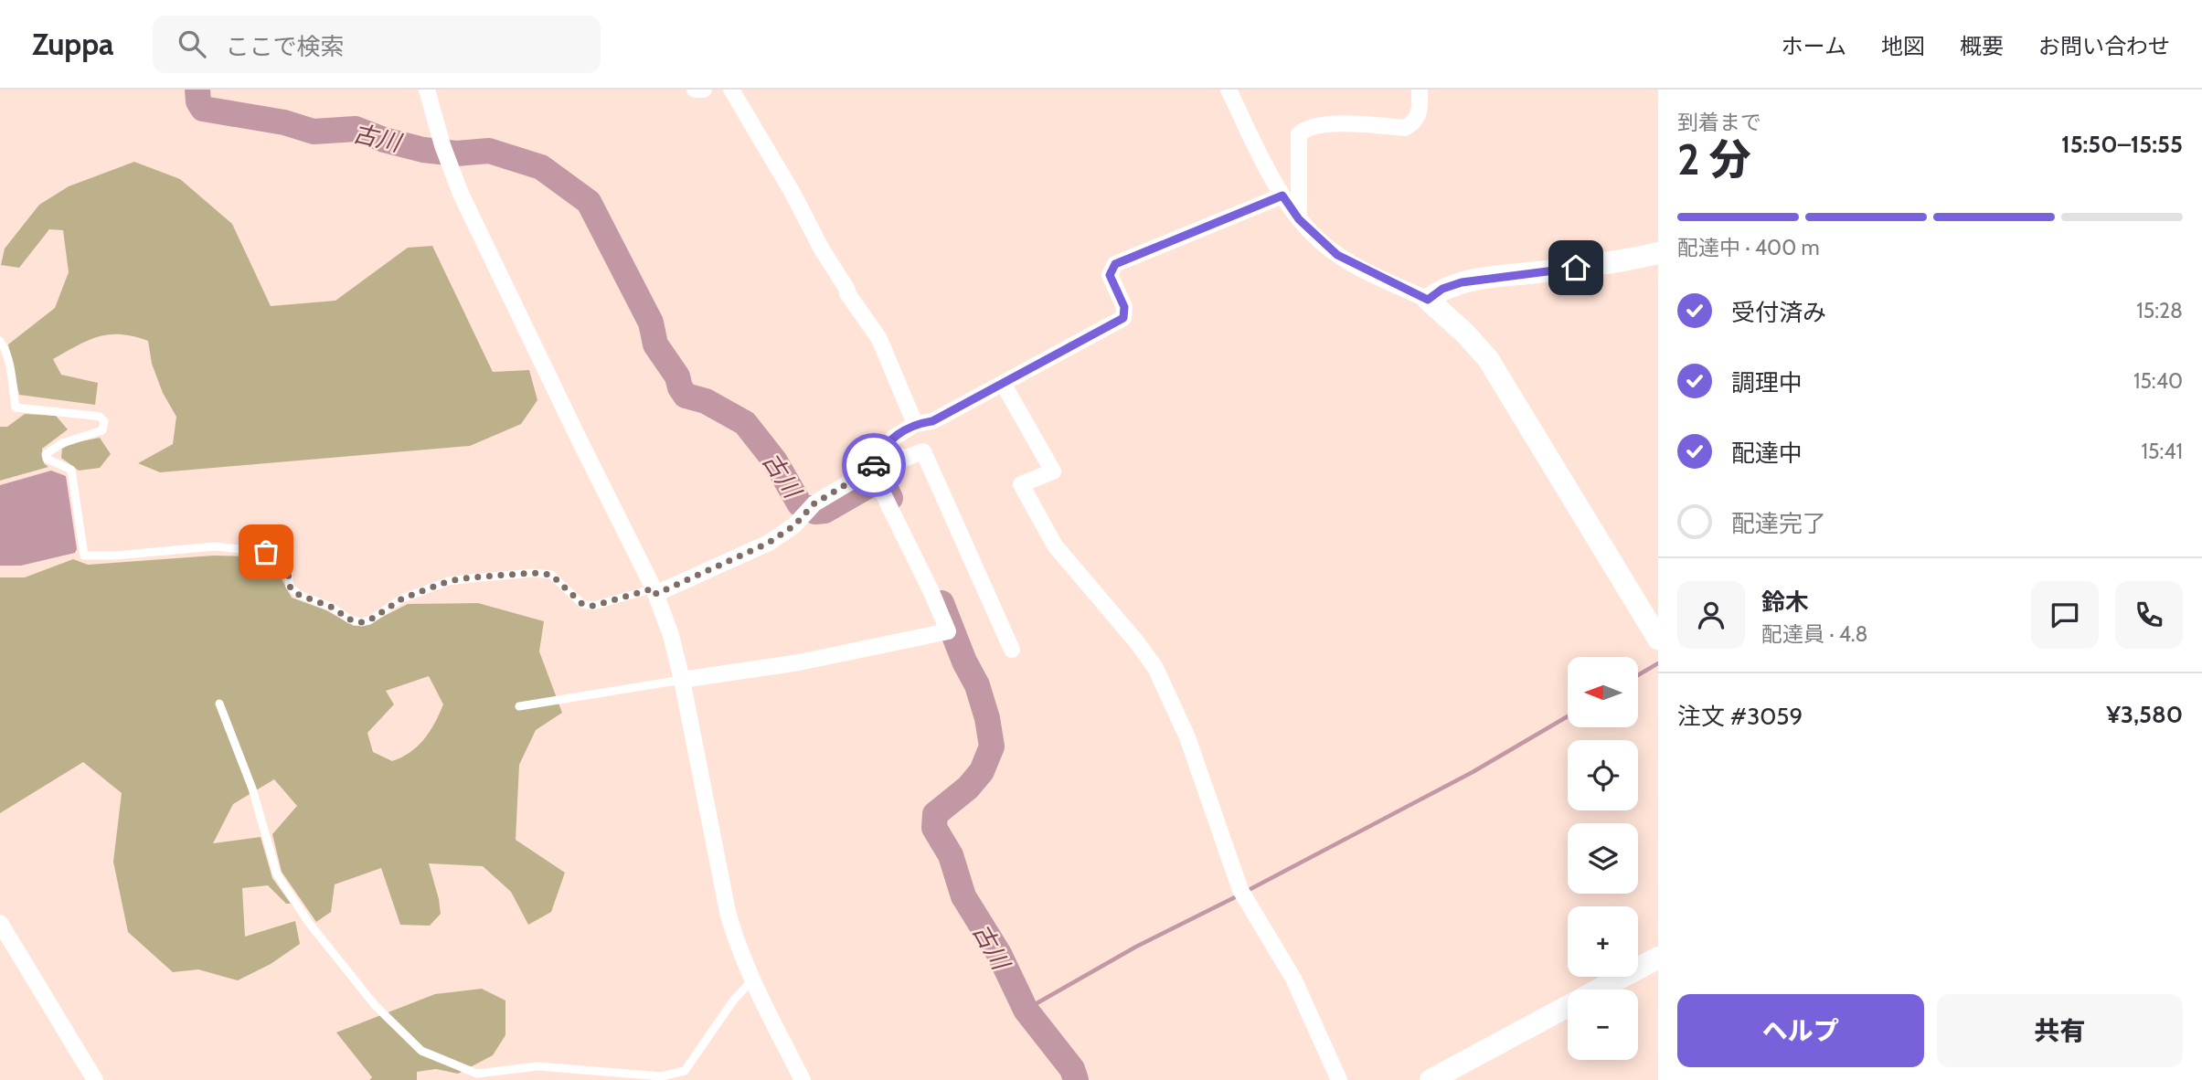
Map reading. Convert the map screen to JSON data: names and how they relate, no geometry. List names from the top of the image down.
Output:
{
  "water": ["古川"],
  "north": "left",
  "page": {
    "header": "Zuppa",
    "search": "ここで検索",
    "nav": [
      "ホーム",
      "地図",
      "概要",
      "お問い合わせ"
    ],
    "heading": ["2 分", "到着まで", "15:50–15:55"],
    "panel": [
      "鈴木",
      "配達員 · 4.8",
      "注文 #3059",
      "¥3,580"
    ],
    "bar": "配達中 · 400 m",
    "list": [
      ["受付済み", "15:28"],
      ["調理中", "15:40"],
      ["配達中", "15:41"],
      "配達完了"
    ],
    "map_buttons": ["+", "−"],
    "buttons": ["ヘルプ", "共有"]
  }
}
